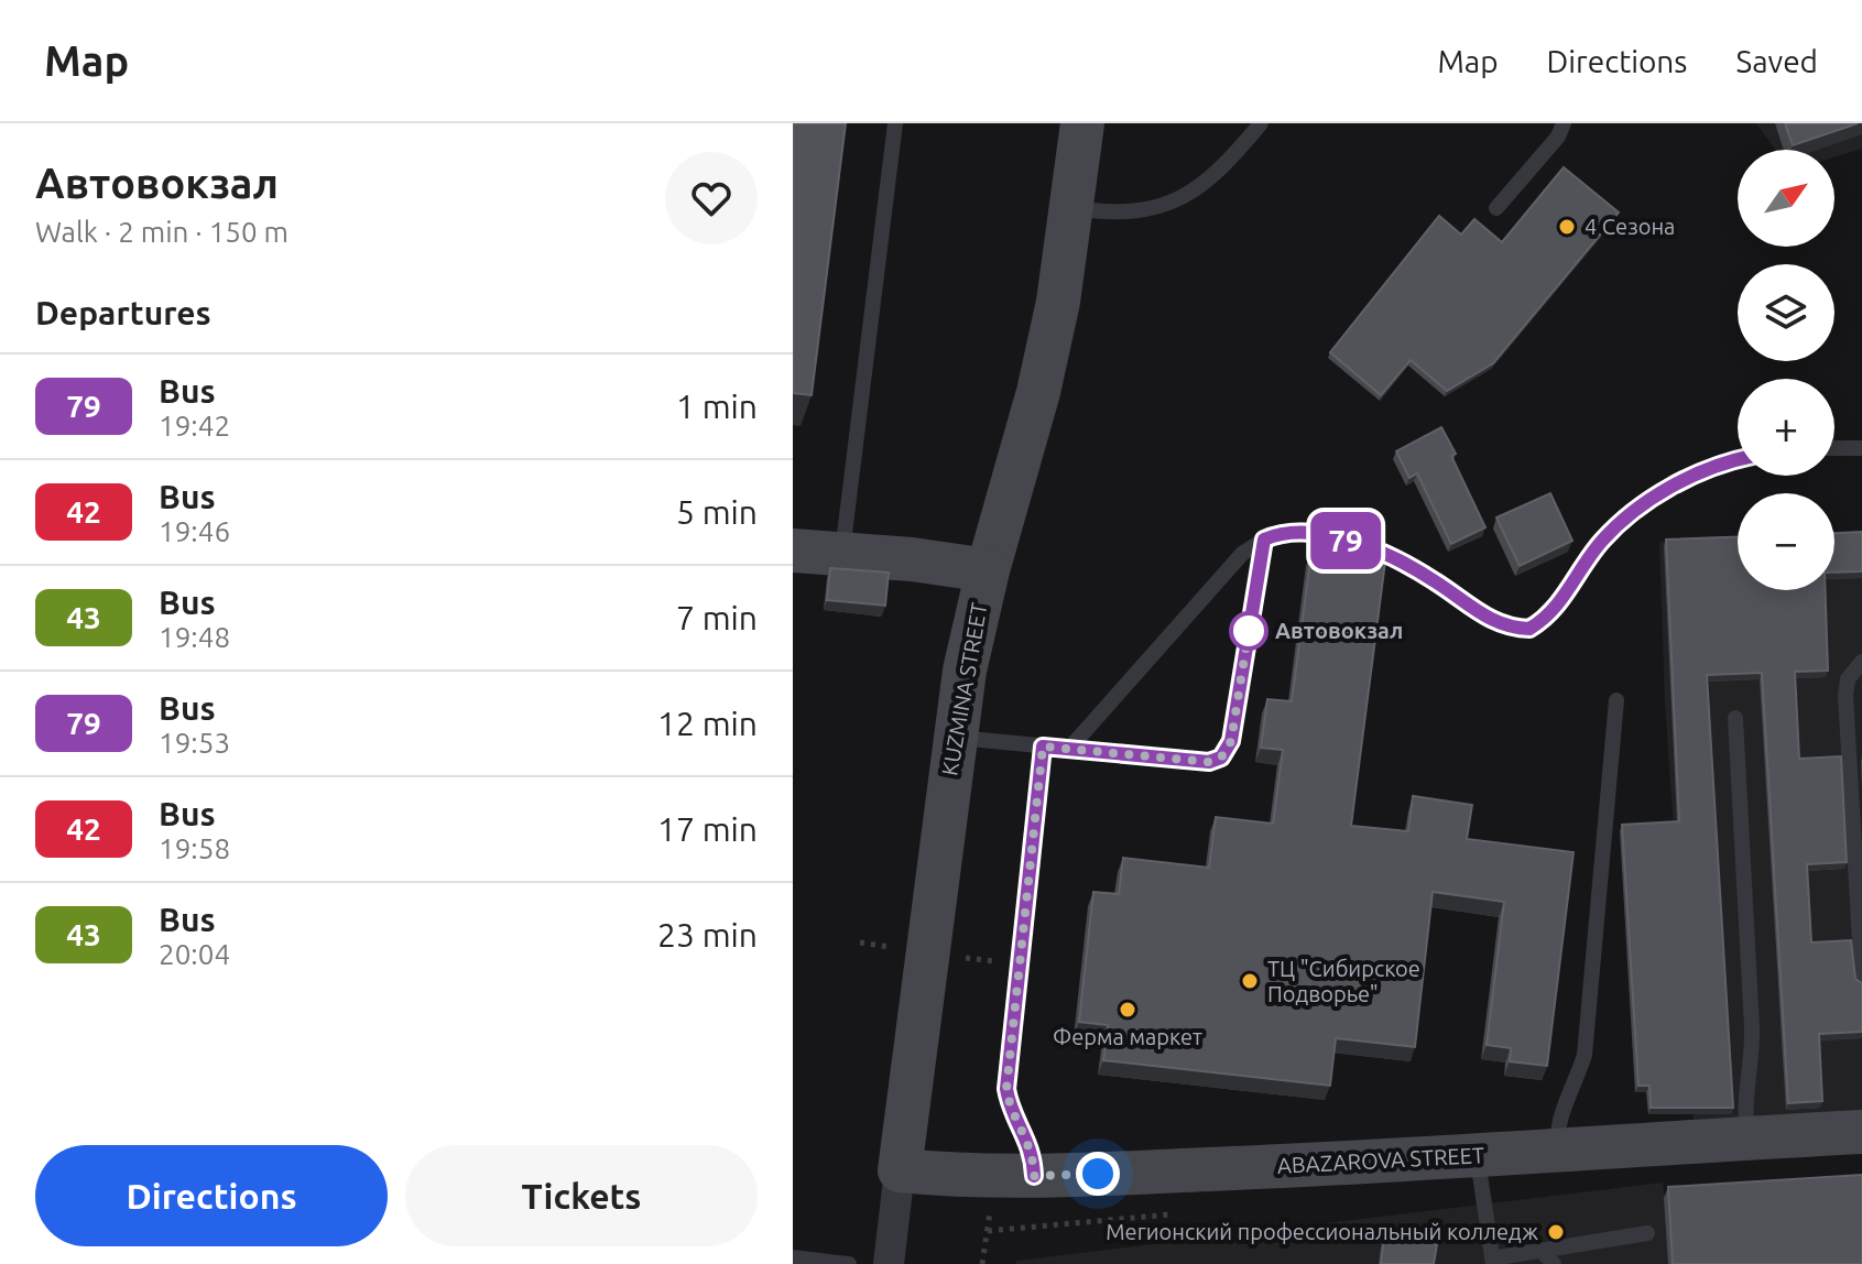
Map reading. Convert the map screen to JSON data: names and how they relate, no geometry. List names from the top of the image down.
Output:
{
  "streets": {
    "street": ["KUZMINA STREET", "ABAZAROVA STREET"]
  },
  "crossings": [
    ["KUZMINA STREET", "ABAZAROVA STREET"]
  ],
  "places": [
    "4 Сезона",
    "Автовокзал",
    "ТЦ \"Сибирское Подворье\"",
    "Ферма маркет",
    "Мегионский профессиональный колледж"
  ],
  "lines": ["bus line 79"],
  "north": "top right",
  "page": {
    "header": "Map",
    "nav": ["Map", "Directions", "Saved"],
    "heading": [
      ["Автовокзал", "Walk · 2 min · 150 m"],
      "Departures"
    ],
    "on_map": "79",
    "map_buttons": ["+", "−"],
    "list": [
      {
        "mark": "79",
        "name": "Bus",
        "note": "19:42",
        "value": "1 min"
      },
      {
        "mark": "42",
        "name": "Bus",
        "note": "19:46",
        "value": "5 min"
      },
      {
        "mark": "43",
        "name": "Bus",
        "note": "19:48",
        "value": "7 min"
      },
      {
        "mark": "79",
        "name": "Bus",
        "note": "19:53",
        "value": "12 min"
      },
      {
        "mark": "42",
        "name": "Bus",
        "note": "19:58",
        "value": "17 min"
      },
      {
        "mark": "43",
        "name": "Bus",
        "note": "20:04",
        "value": "23 min"
      }
    ],
    "buttons": ["Directions", "Tickets"]
  }
}
